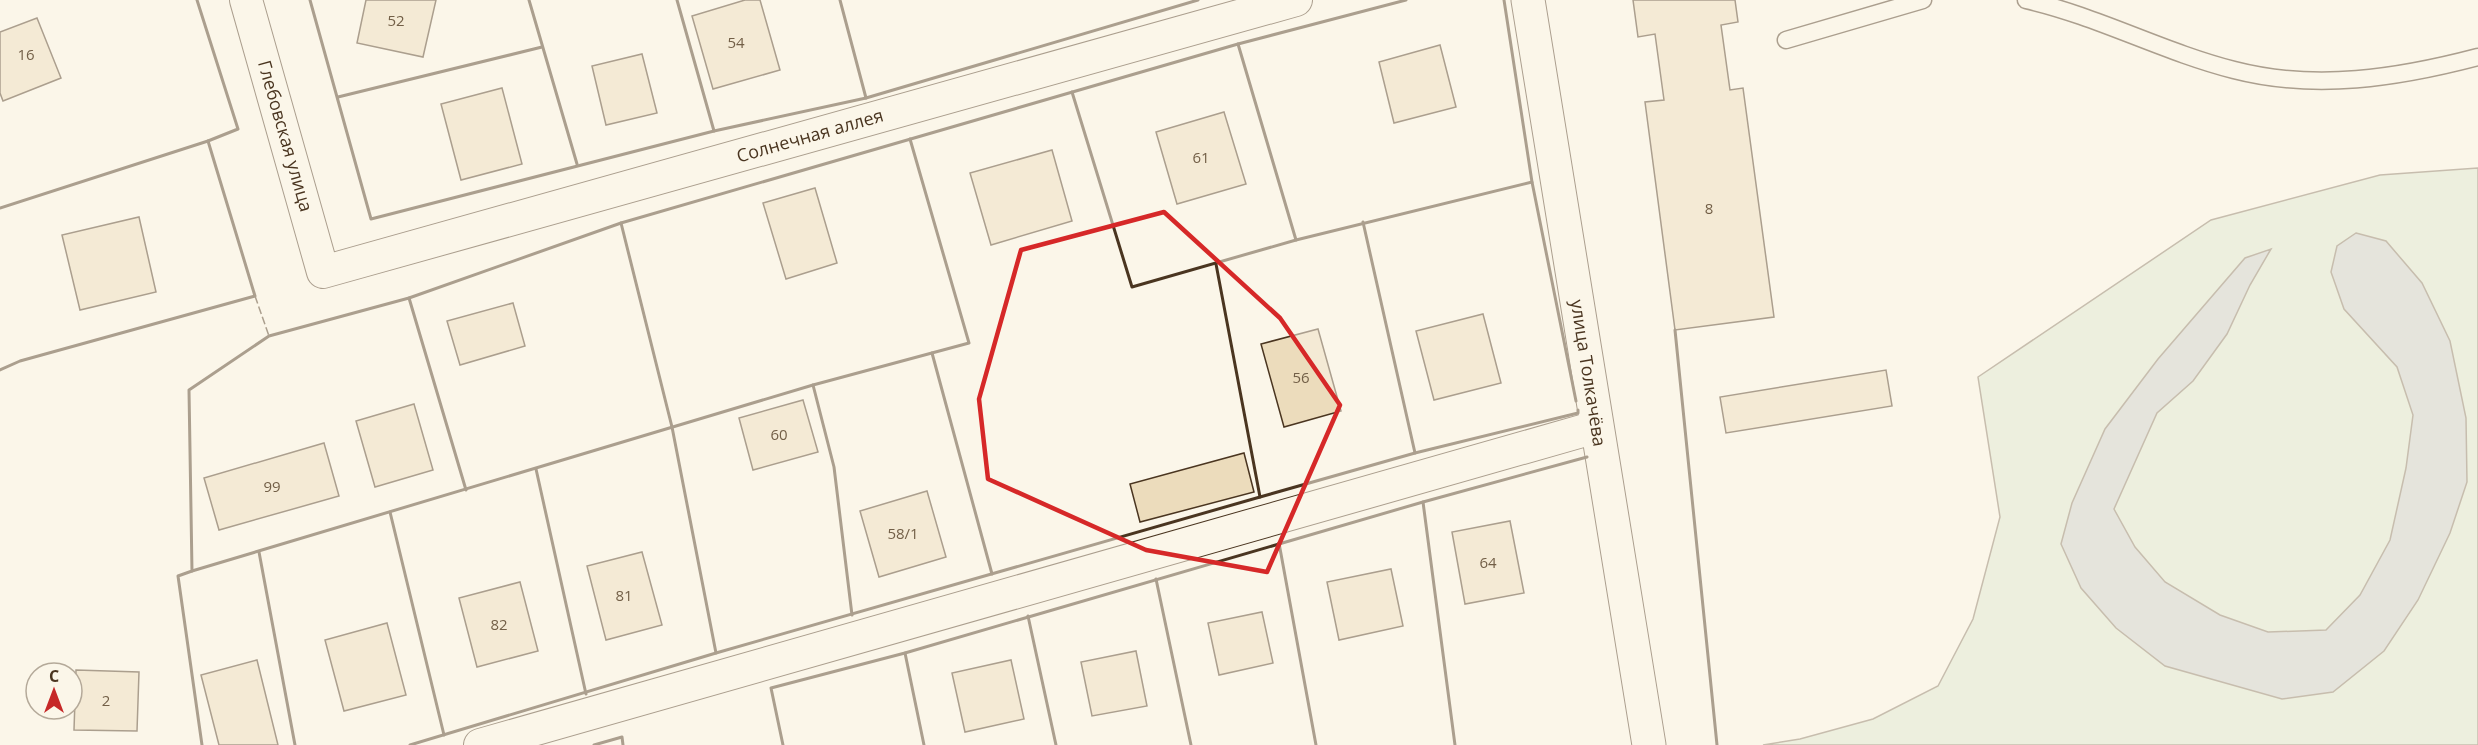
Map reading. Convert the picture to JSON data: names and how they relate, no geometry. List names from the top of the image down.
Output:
{
  "streets": {
    "street": ["Глебовская улица", "Солнечная аллея", "улица Толкачёва"]
  },
  "crossings": [
    ["Глебовская улица", "Солнечная аллея"]
  ],
  "house_numbers": [
    "52",
    "54",
    "16",
    "61",
    "8",
    "56",
    "60",
    "99",
    "58/1",
    "64",
    "81",
    "82",
    "2"
  ],
  "north": "top"
}
